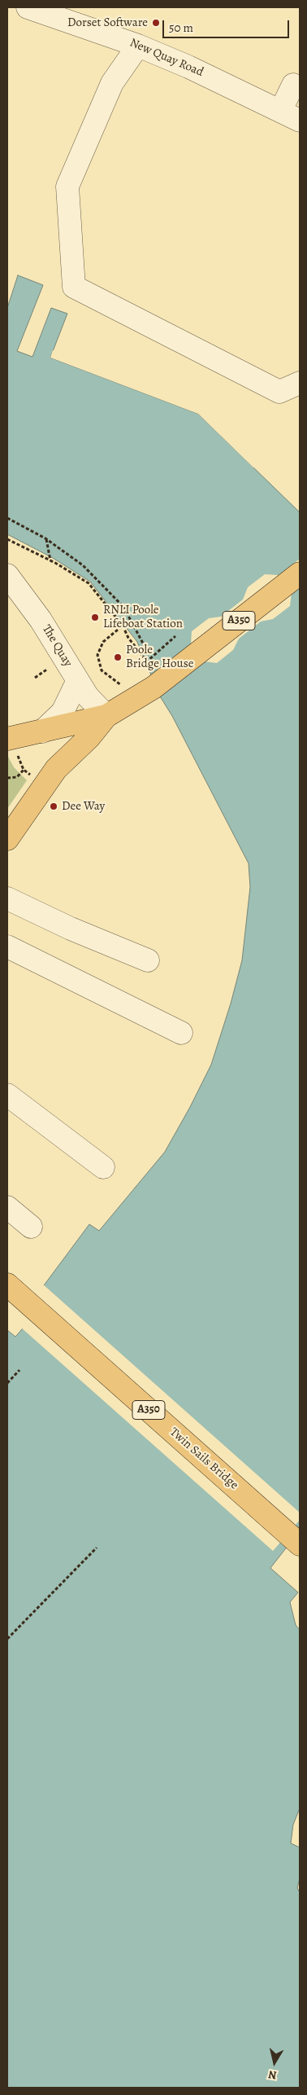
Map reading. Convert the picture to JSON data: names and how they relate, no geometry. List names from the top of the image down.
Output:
{
  "streets": {
    "highway": ["A350", "Twin Sails Bridge"],
    "street": ["New Quay Road", "The Quay"]
  },
  "crossings": [
    ["A350", "The Quay"]
  ],
  "places": [
    "Dorset Software",
    "RNLI Poole Lifeboat Station",
    "Poole Bridge House",
    "Dee Way"
  ],
  "scale_bar": "50 m",
  "north": "bottom"
}
